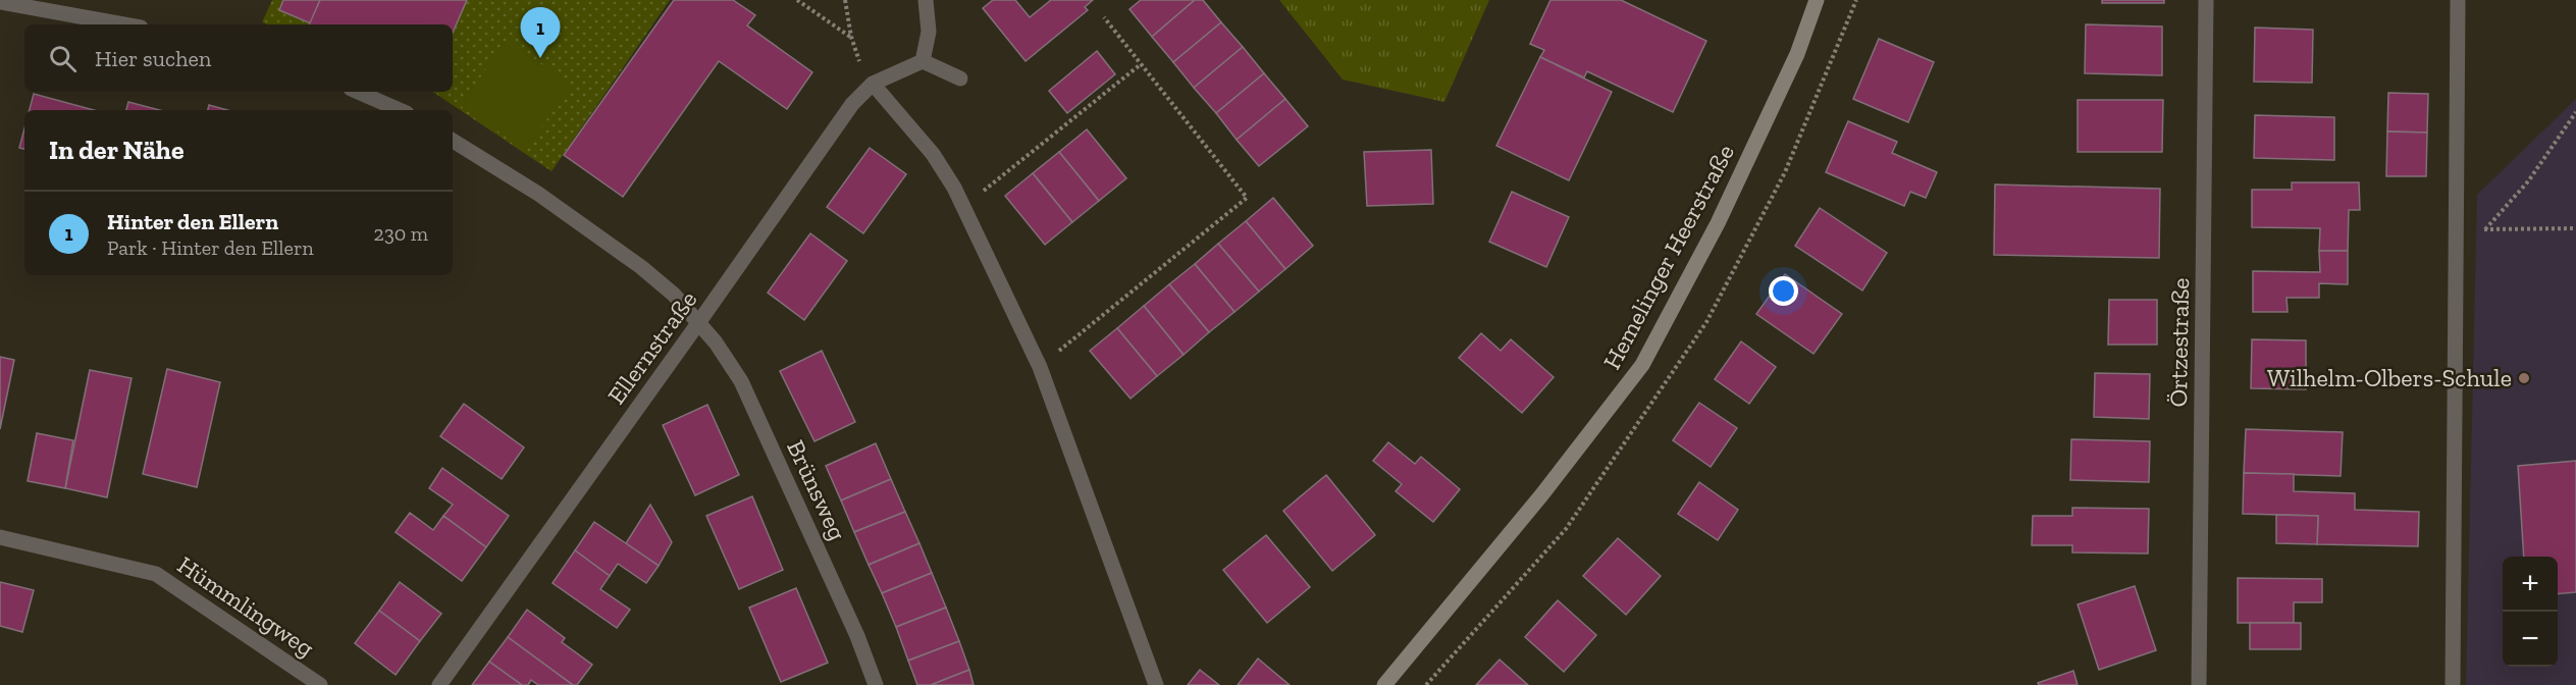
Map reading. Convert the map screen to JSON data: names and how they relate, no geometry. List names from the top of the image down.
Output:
{
  "streets": {
    "main road": ["Hemelinger Heerstraße"],
    "street": [
      "Örtzestraße",
      "Ellernstraße",
      "Brünsweg",
      "Hümmlingweg"
    ]
  },
  "crossings": [
    ["Ellernstraße", "Brünsweg"]
  ],
  "places": ["Wilhelm-Olbers-Schule"],
  "page": {
    "pins": "1",
    "search": "Hier suchen",
    "heading": "In der Nähe",
    "list": [
      {
        "mark": "1",
        "name": "Hinter den Ellern",
        "note": "Park · Hinter den Ellern",
        "value": "230 m"
      }
    ],
    "map_buttons": ["+", "−"]
  }
}
